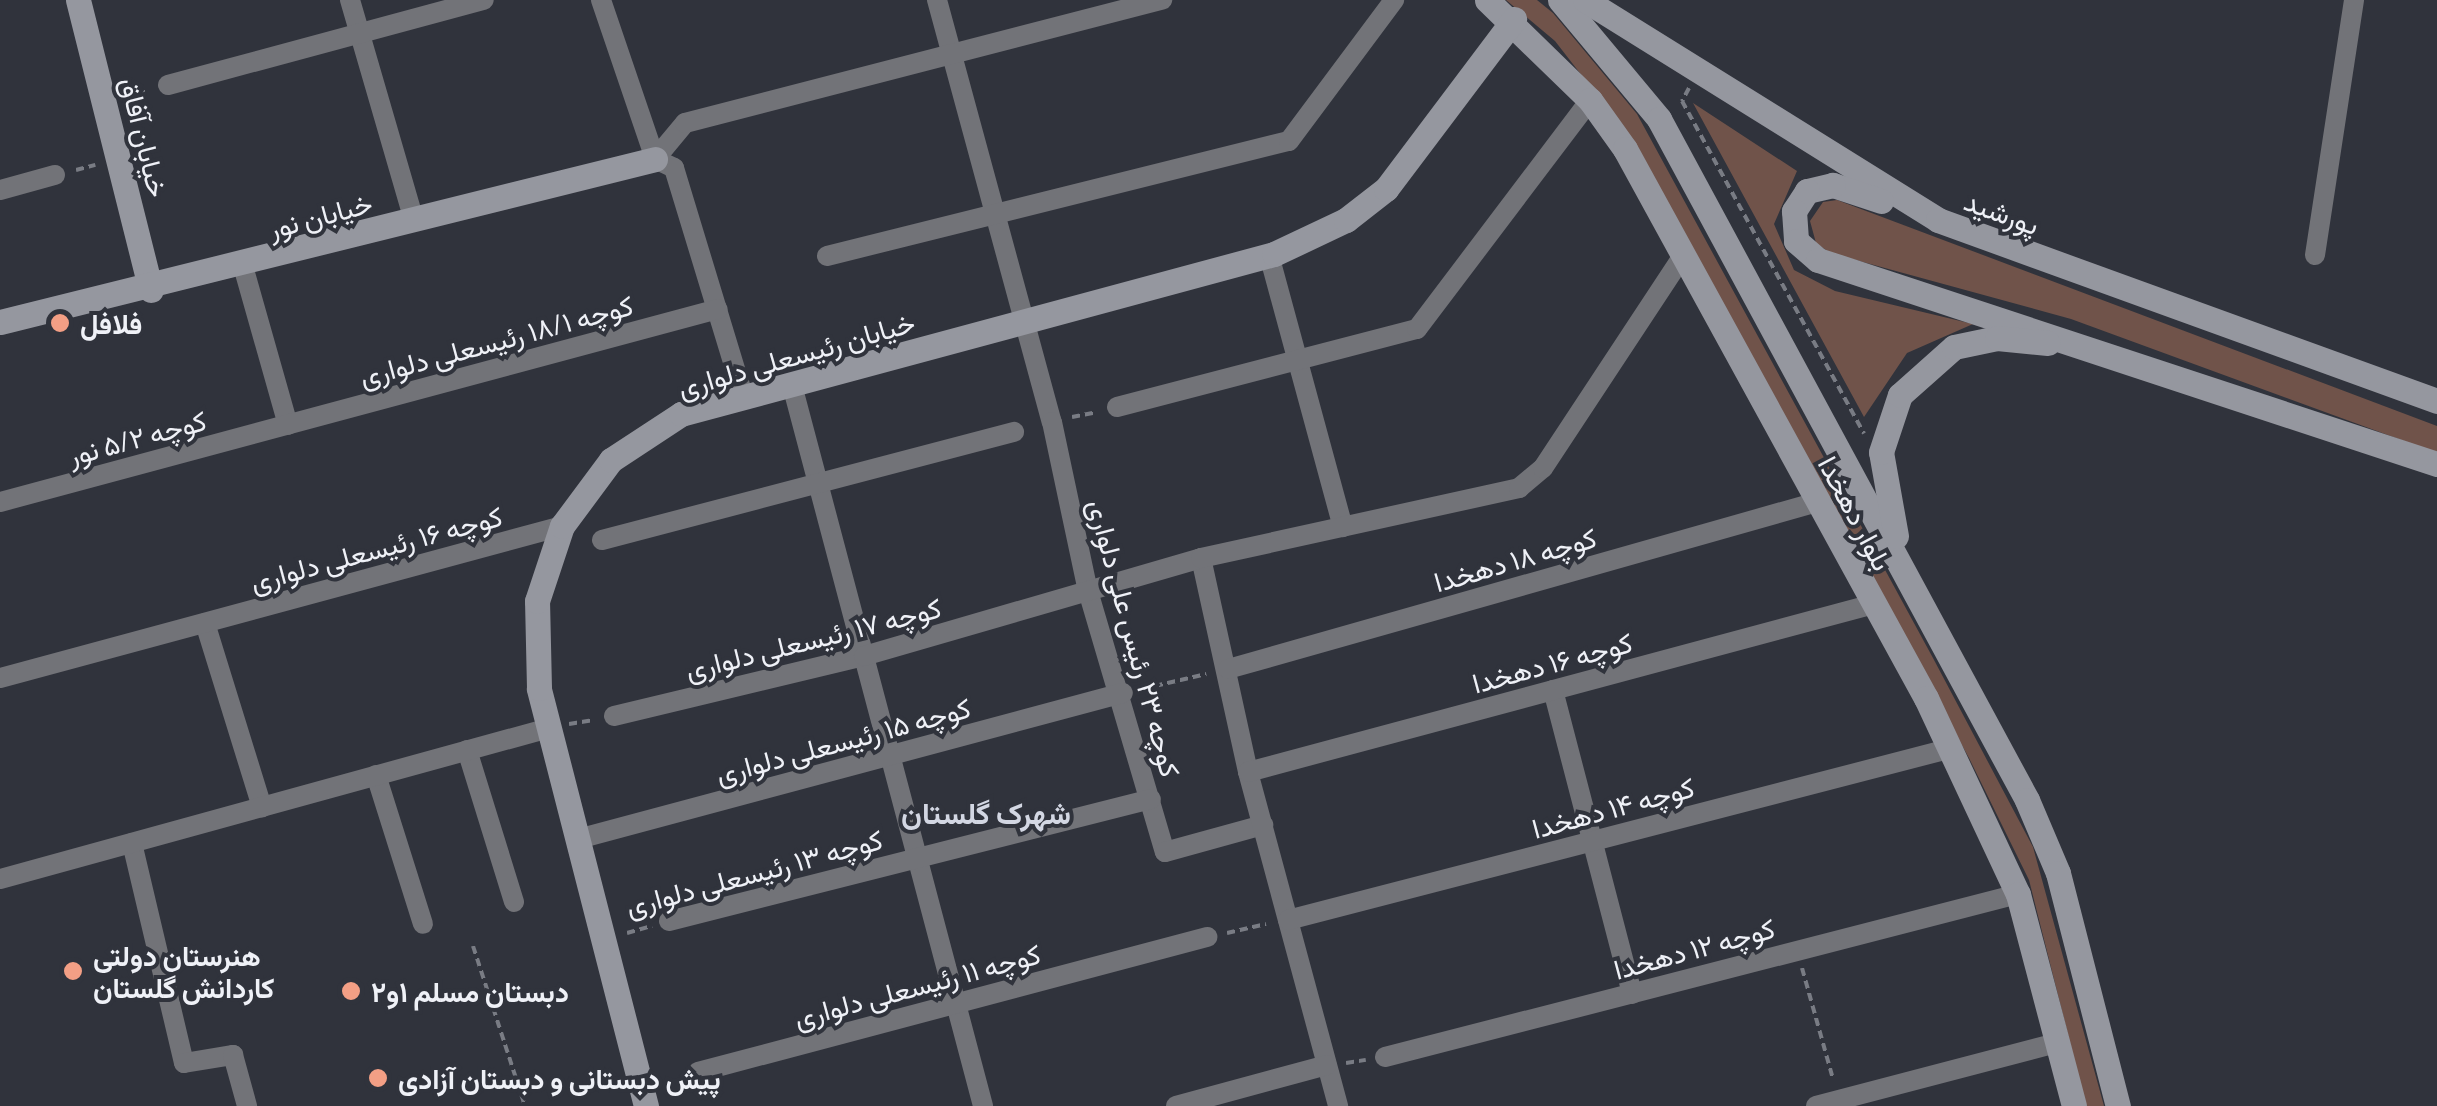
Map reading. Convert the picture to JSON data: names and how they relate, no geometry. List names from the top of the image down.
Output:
{
  "streets": {
    "main road": [
      "خیابان آفاق",
      "پورشید",
      "خیابان نور",
      "خیابان رئیسعلی دلواری",
      "بلوار دهخدا"
    ],
    "street": [
      "کوچه ۱۸/۱ رئیسعلی دلواری",
      "کوچه ۵/۲ نور",
      "کوچه ۱۶ رئیسعلی دلواری",
      "کوچه ۱۸ دهخدا",
      "کوچه ۱۷ رئیسعلی دلواری",
      "کوچه ۲۳ رئیس علی دلواری",
      "کوچه ۱۶ دهخدا",
      "کوچه ۱۵ رئیسعلی دلواری",
      "کوچه ۱۴ دهخدا",
      "کوچه ۱۳ رئیسعلی دلواری",
      "کوچه ۱۲ دهخدا",
      "کوچه ۱۱ رئیسعلی دلواری"
    ]
  },
  "crossings": [
    ["خیابان آفاق", "خیابان نور"],
    ["کوچه ۱۸/۱ رئیسعلی دلواری", "کوچه ۵/۲ نور"],
    ["خیابان رئیسعلی دلواری", "بلوار دهخدا"],
    ["خیابان رئیسعلی دلواری", "کوچه ۱۶ رئیسعلی دلواری"],
    ["خیابان رئیسعلی دلواری", "کوچه ۲۳ رئیس علی دلواری"],
    ["خیابان رئیسعلی دلواری", "کوچه ۱۵ رئیسعلی دلواری"],
    ["خیابان رئیسعلی دلواری", "کوچه ۱۳ رئیسعلی دلواری"],
    ["بلوار دهخدا", "کوچه ۱۸ دهخدا"],
    ["بلوار دهخدا", "کوچه ۱۷ رئیسعلی دلواری"],
    ["بلوار دهخدا", "کوچه ۱۶ دهخدا"],
    ["بلوار دهخدا", "کوچه ۱۴ دهخدا"],
    ["بلوار دهخدا", "کوچه ۱۲ دهخدا"],
    ["کوچه ۱۷ رئیسعلی دلواری", "کوچه ۲۳ رئیس علی دلواری"],
    ["کوچه ۲۳ رئیس علی دلواری", "کوچه ۱۵ رئیسعلی دلواری"],
    ["کوچه ۲۳ رئیس علی دلواری", "کوچه ۱۳ رئیسعلی دلواری"]
  ],
  "districts": ["شهرک گلستان"],
  "places": [
    "فلافل",
    "هنرستان دولتی کاردانش گلستان",
    "دبستان مسلم ۱و۲",
    "پیش دبستانی و دبستان آزادی"
  ]
}
